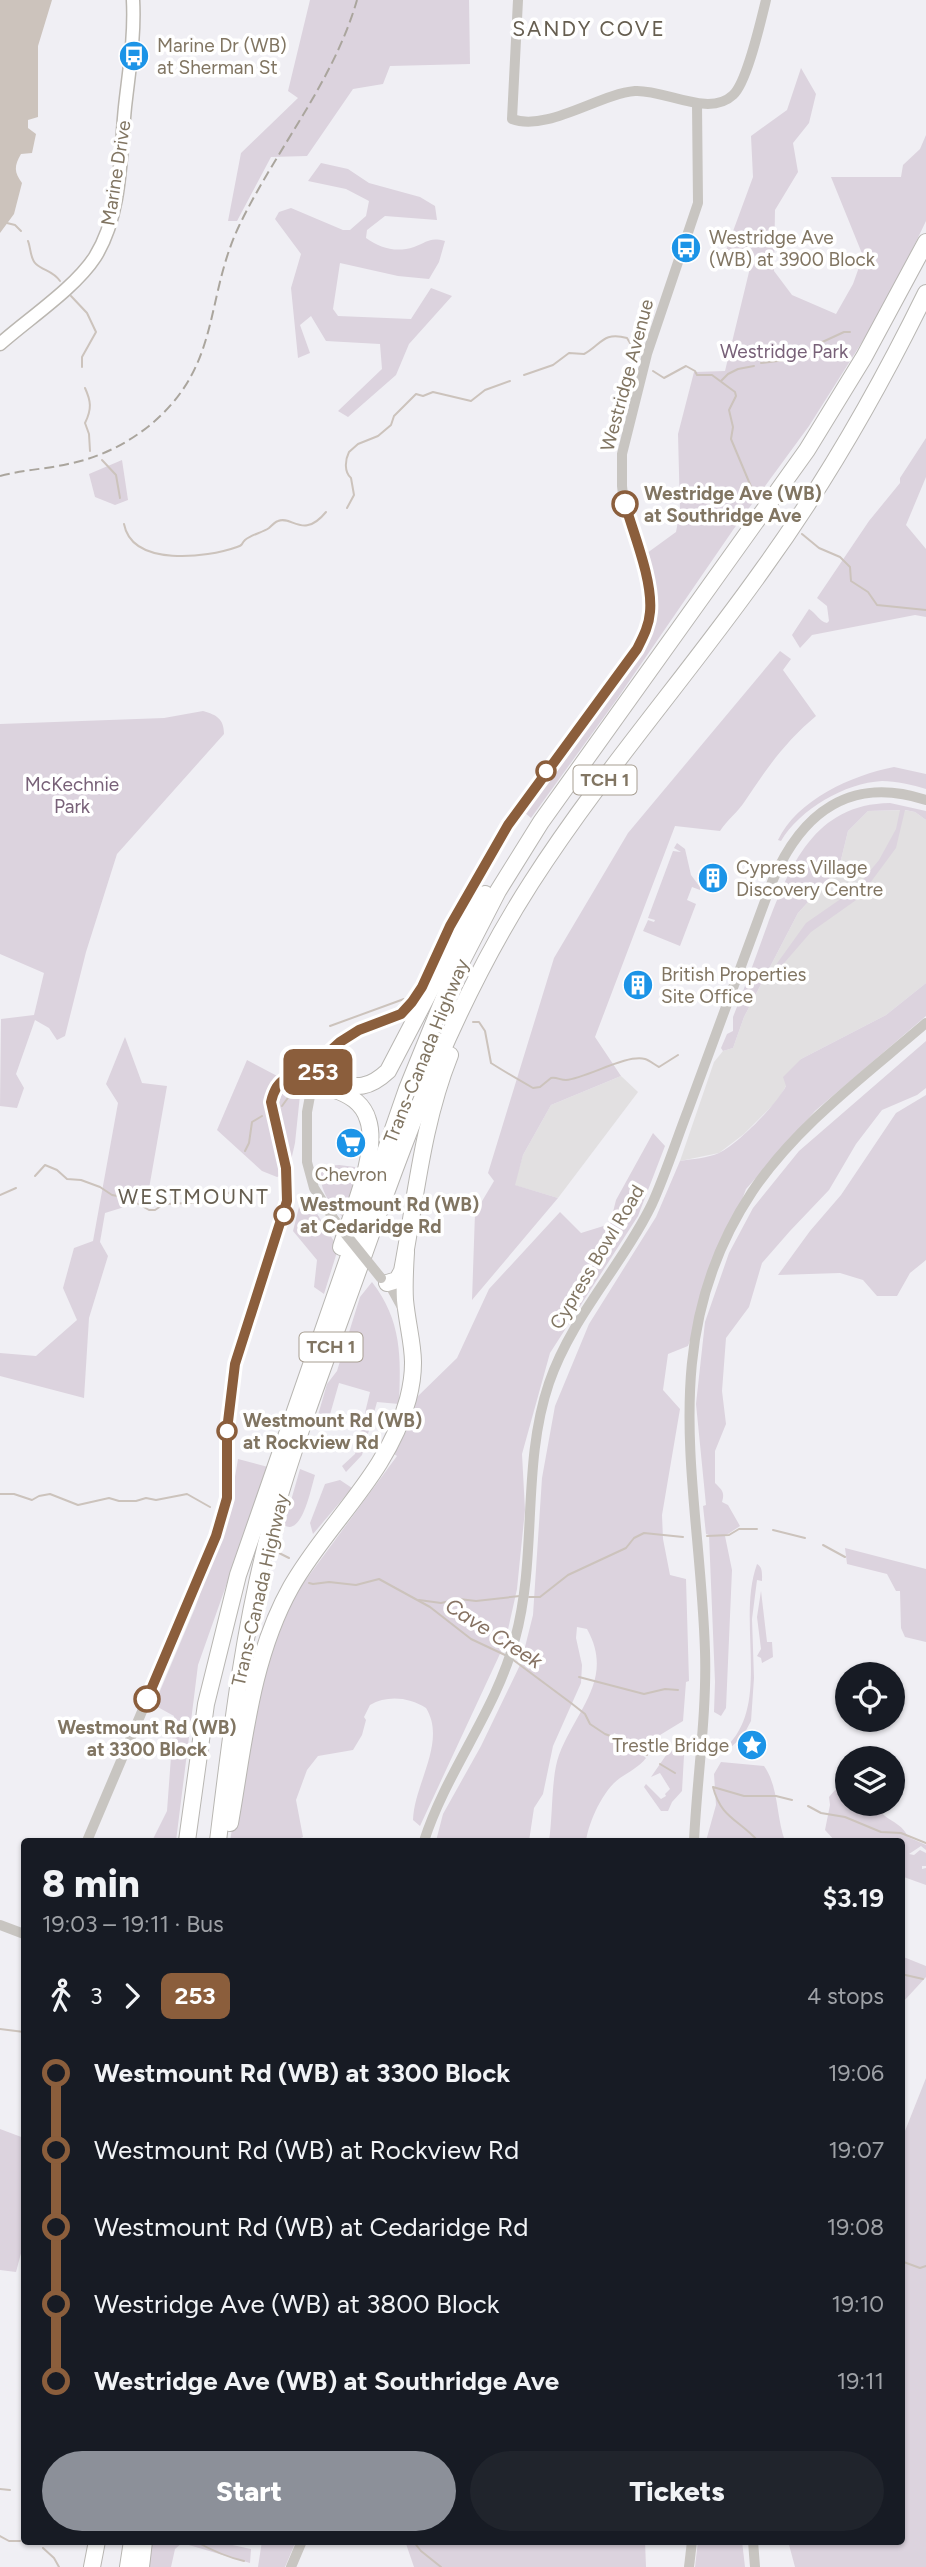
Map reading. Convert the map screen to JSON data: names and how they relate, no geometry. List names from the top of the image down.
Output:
{
  "streets": {
    "highway": ["TCH 1", "Trans-Canada Highway"],
    "main road": ["Marine Drive"],
    "street": ["Westridge Avenue", "Cypress Bowl Road"]
  },
  "districts": ["SANDY COVE", "WESTMOUNT"],
  "water": ["Cave Creek"],
  "parks": ["Westridge Park", "McKechnie Park"],
  "places": {
    "bus stop": ["Marine Dr (WB) at Sherman St", "Westridge Ave (WB) at 3900 Block"],
    "other": [
      "Westridge Ave (WB) at Southridge Ave",
      "Westmount Rd (WB) at Cedaridge Rd",
      "Westmount Rd (WB) at Rockview Rd",
      "Westmount Rd (WB) at 3300 Block"
    ],
    "building": ["Cypress Village Discovery Centre", "British Properties Site Office"],
    "supermarket": ["Chevron"],
    "place": ["Trestle Bridge"]
  },
  "lines": ["bus line 253"],
  "page": {
    "on_map": "253",
    "heading": ["8 min", "19:03 – 19:11 · Bus", "$3.19"],
    "legs": ["3", "253", "4 stops"],
    "list": [
      {
        "name": "Westmount Rd (WB) at 3300 Block",
        "value": "19:06"
      },
      {
        "name": "Westmount Rd (WB) at Rockview Rd",
        "value": "19:07"
      },
      {
        "name": "Westmount Rd (WB) at Cedaridge Rd",
        "value": "19:08"
      },
      {
        "name": "Westridge Ave (WB) at 3800 Block",
        "value": "19:10"
      },
      {
        "name": "Westridge Ave (WB) at Southridge Ave",
        "value": "19:11"
      }
    ],
    "buttons": ["Start", "Tickets"]
  }
}
